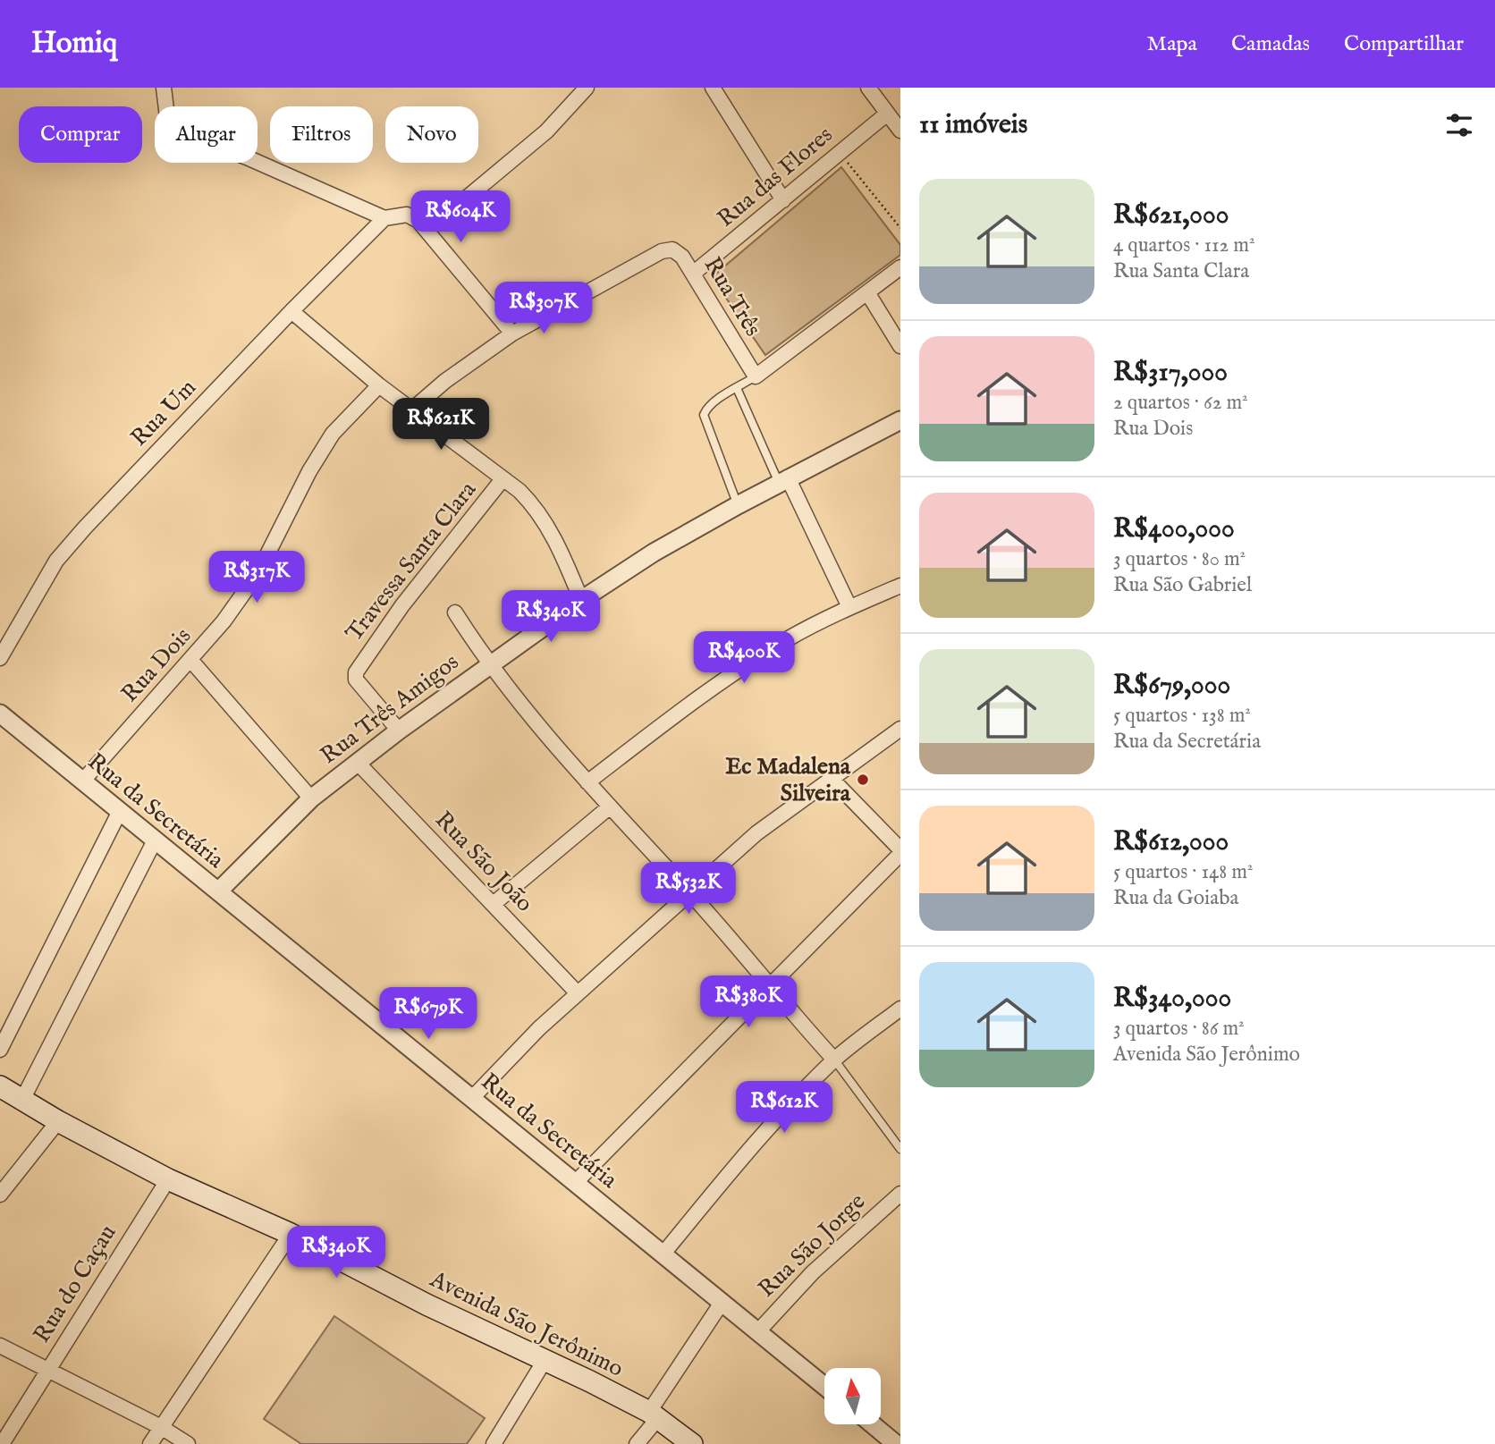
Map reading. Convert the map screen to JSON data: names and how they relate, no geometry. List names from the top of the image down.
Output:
{
  "streets": {
    "main road": ["Avenida São Jerônimo"],
    "street": [
      "Rua das Flores",
      "Rua Três",
      "Rua Um",
      "Travessa Santa Clara",
      "Rua Dois",
      "Rua Três Amigos",
      "Rua da Secretária",
      "Rua São João",
      "Rua São Jorge",
      "Rua do Caçau"
    ]
  },
  "crossings": [
    ["Rua das Flores", "Rua Três"],
    ["Travessa Santa Clara", "Rua Três Amigos"],
    ["Rua Dois", "Rua da Secretária"],
    ["Rua Três Amigos", "Rua da Secretária"],
    ["Rua Três Amigos", "Rua São João"],
    ["Rua da Secretária", "Rua São Jorge"],
    ["Rua do Caçau", "Avenida São Jerônimo"]
  ],
  "places": ["Ec Madalena Silveira"],
  "north": "top",
  "page": {
    "header": "Homiq",
    "nav": ["Mapa", "Camadas", "Compartilhar"],
    "heading": "11 imóveis",
    "chip": [
      "Comprar",
      "Alugar",
      "Filtros",
      "Novo"
    ],
    "list": [
      {
        "name": "R$621,000",
        "note": "4 quartos · 112 m² · Rua Santa Clara"
      },
      {
        "name": "R$317,000",
        "note": "2 quartos · 62 m² · Rua Dois"
      },
      {
        "name": "R$400,000",
        "note": "3 quartos · 80 m² · Rua São Gabriel"
      },
      {
        "name": "R$679,000",
        "note": "5 quartos · 138 m² · Rua da Secretária"
      },
      {
        "name": "R$612,000",
        "note": "5 quartos · 148 m² · Rua da Goiaba"
      },
      {
        "name": "R$340,000",
        "note": "3 quartos · 86 m² · Avenida São Jerônimo"
      }
    ],
    "price": [
      "R$604K",
      "R$307K",
      "R$621K",
      "R$317K",
      "R$340K",
      "R$400K",
      "R$532K",
      "R$380K",
      "R$679K",
      "R$612K",
      "R$340K"
    ]
  }
}
